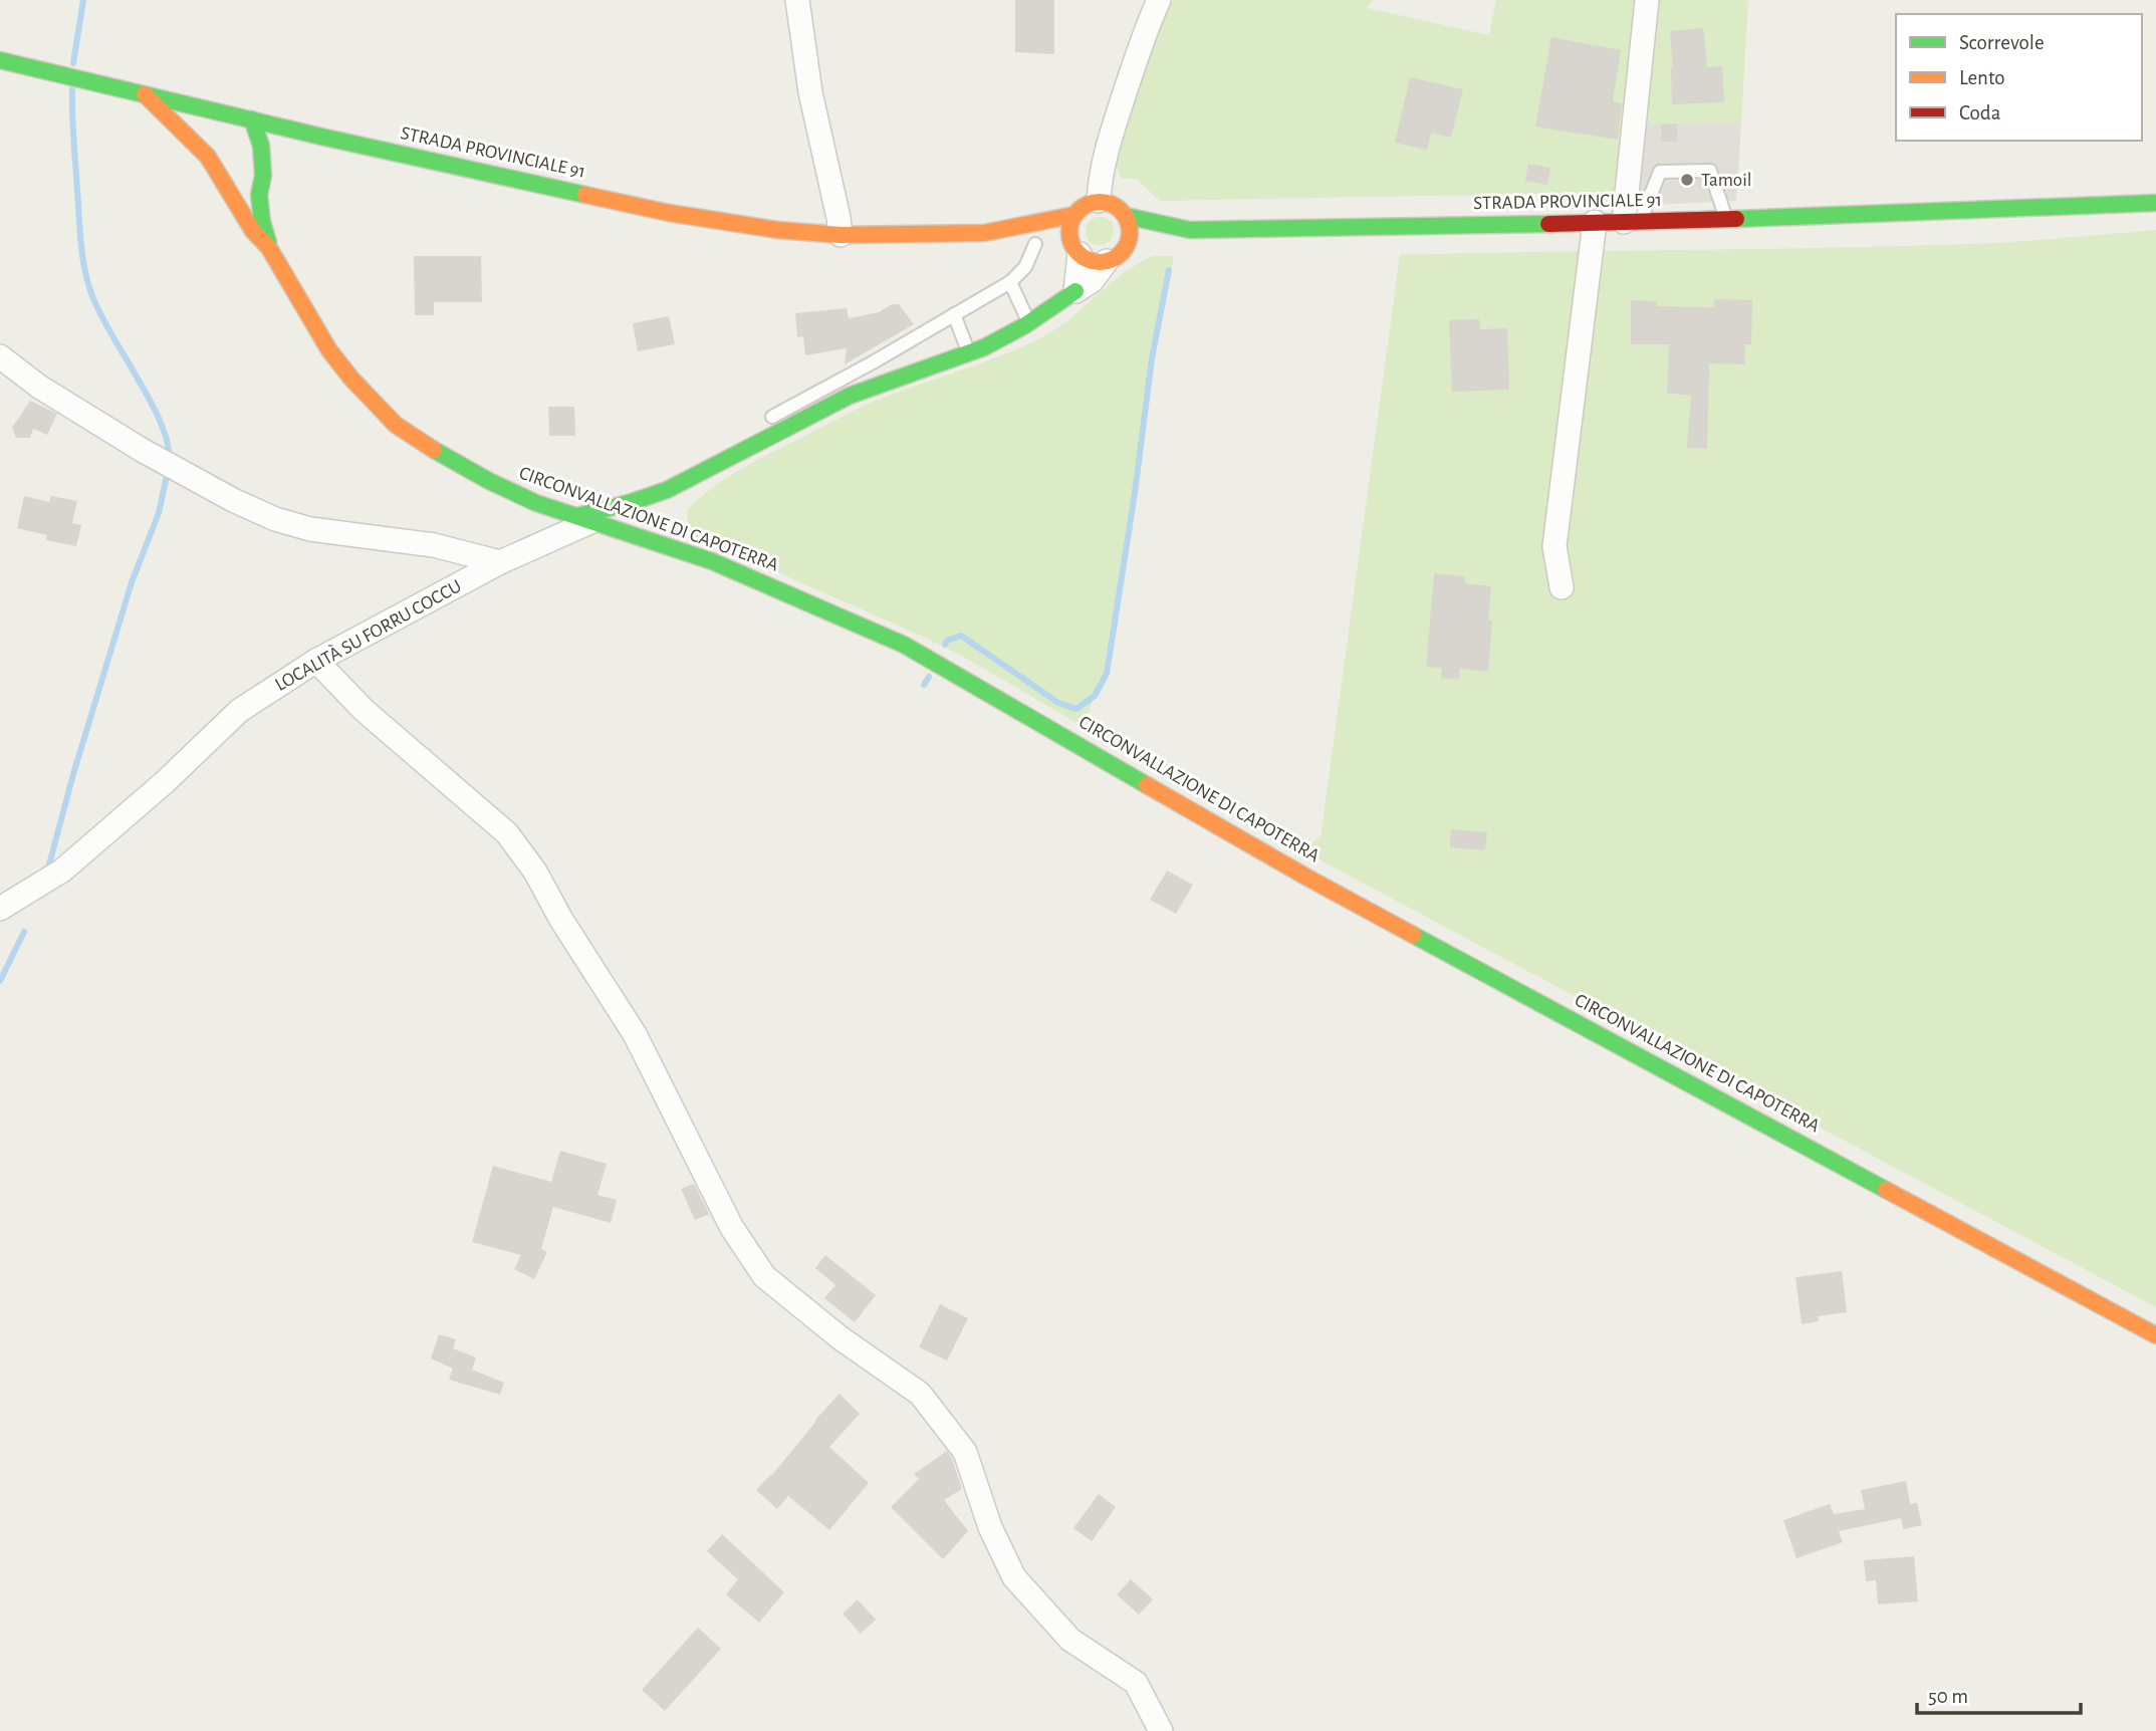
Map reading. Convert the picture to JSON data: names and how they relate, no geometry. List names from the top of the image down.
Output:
{
  "streets": {
    "street": ["STRADA PROVINCIALE 91", "CIRCONVALLAZIONE DI CAPOTERRA", "LOCALITÀ SU FORRU COCCU"]
  },
  "crossings": [
    ["CIRCONVALLAZIONE DI CAPOTERRA", "LOCALITÀ SU FORRU COCCU"]
  ],
  "places": ["Tamoil"],
  "legend": ["Scorrevole", "Lento", "Coda"],
  "scale_bar": "50 m"
}
